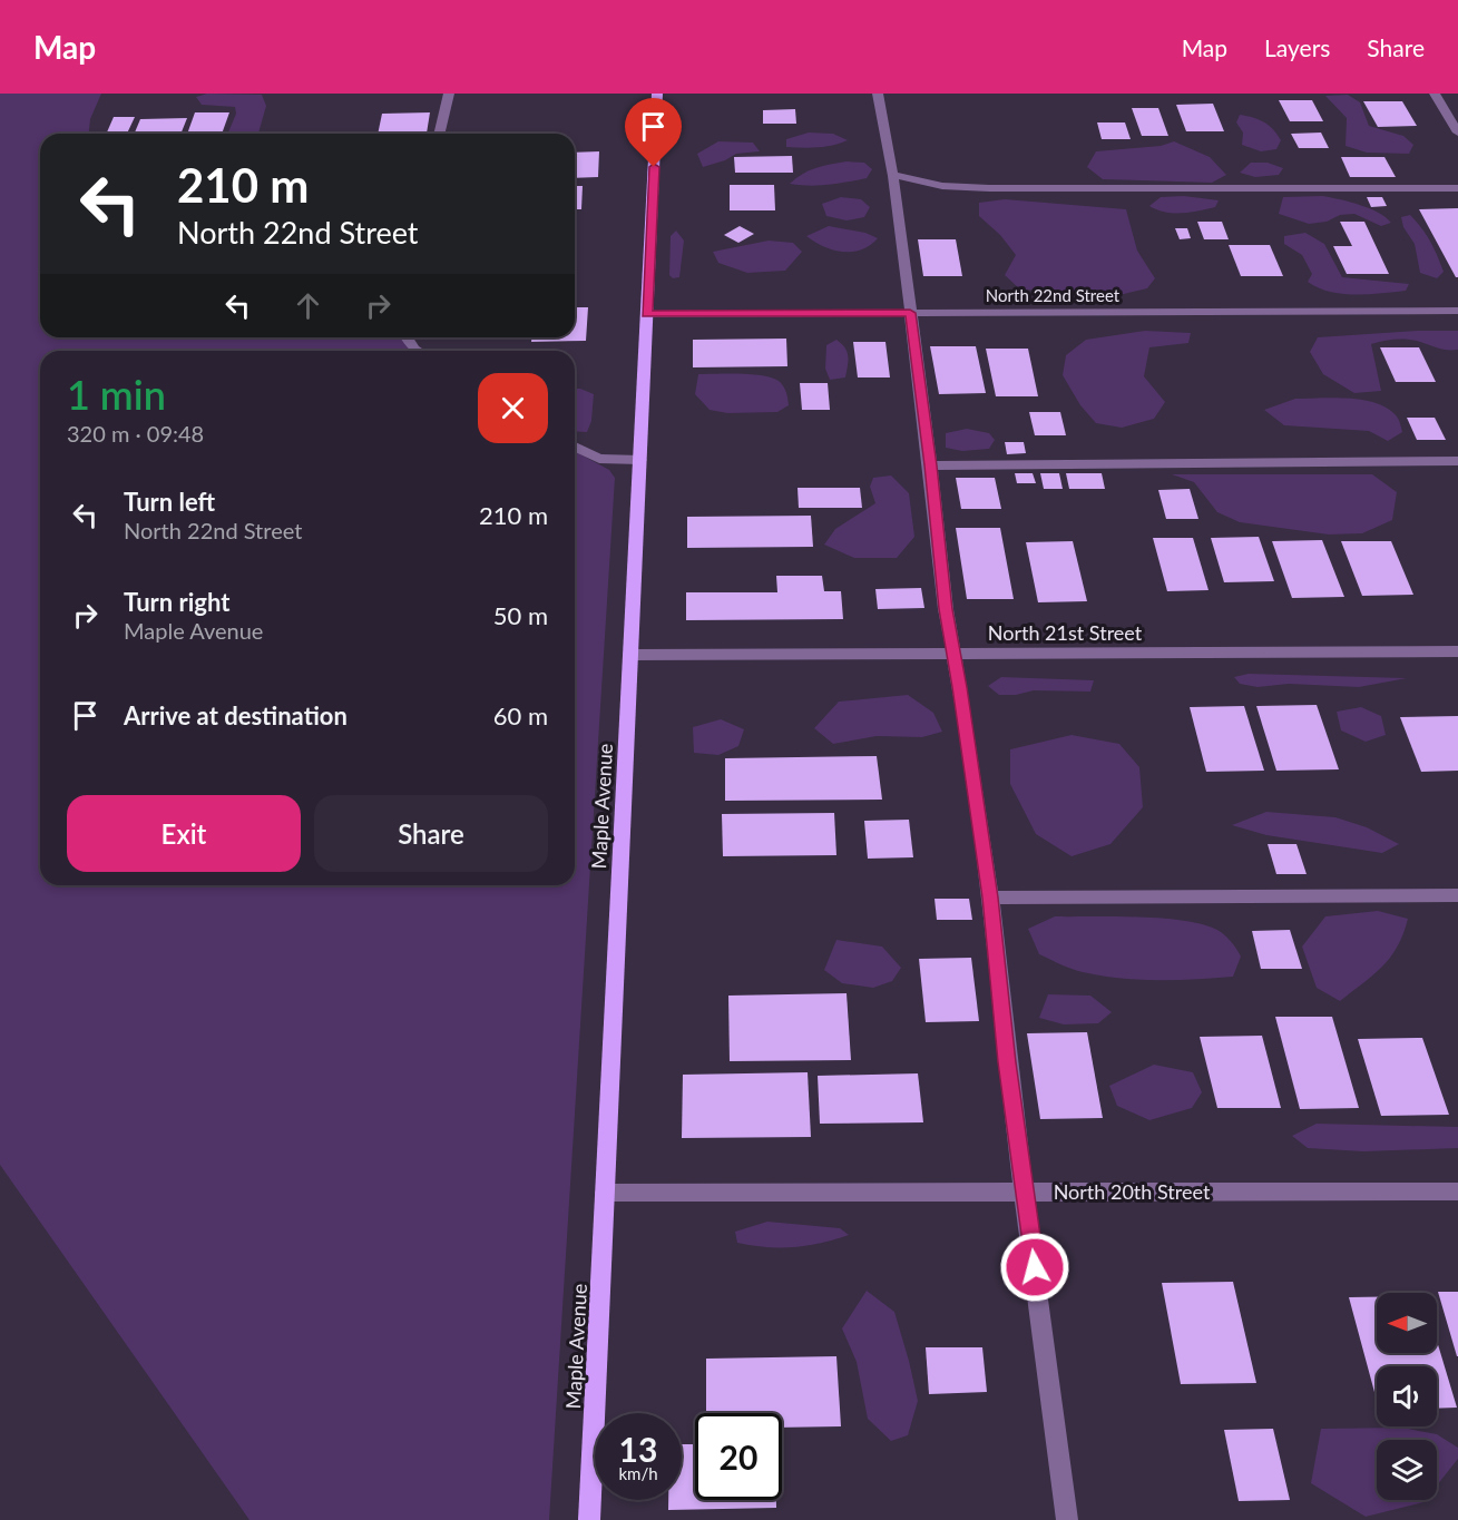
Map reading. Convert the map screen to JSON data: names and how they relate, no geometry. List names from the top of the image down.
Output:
{
  "streets": {
    "main road": ["Maple Avenue"],
    "street": ["North 22nd Street", "North 21st Street", "North 20th Street"]
  },
  "crossings": [
    ["North 22nd Street", "Maple Avenue"],
    ["North 21st Street", "Maple Avenue"],
    ["Maple Avenue", "North 20th Street"]
  ],
  "north": "left",
  "page": {
    "header": "Map",
    "nav": ["Map", "Layers", "Share"],
    "turn": ["210 m", "North 22nd Street"],
    "heading": ["1 min", "320 m · 09:48"],
    "list": [
      {
        "name": "Turn left",
        "note": "North 22nd Street",
        "value": "210 m"
      },
      {
        "name": "Turn right",
        "note": "Maple Avenue",
        "value": "50 m"
      },
      {
        "name": "Arrive at destination",
        "value": "60 m"
      }
    ],
    "buttons": ["Exit", "Share"],
    "speed": "13 km/h",
    "limit": "20"
  }
}
